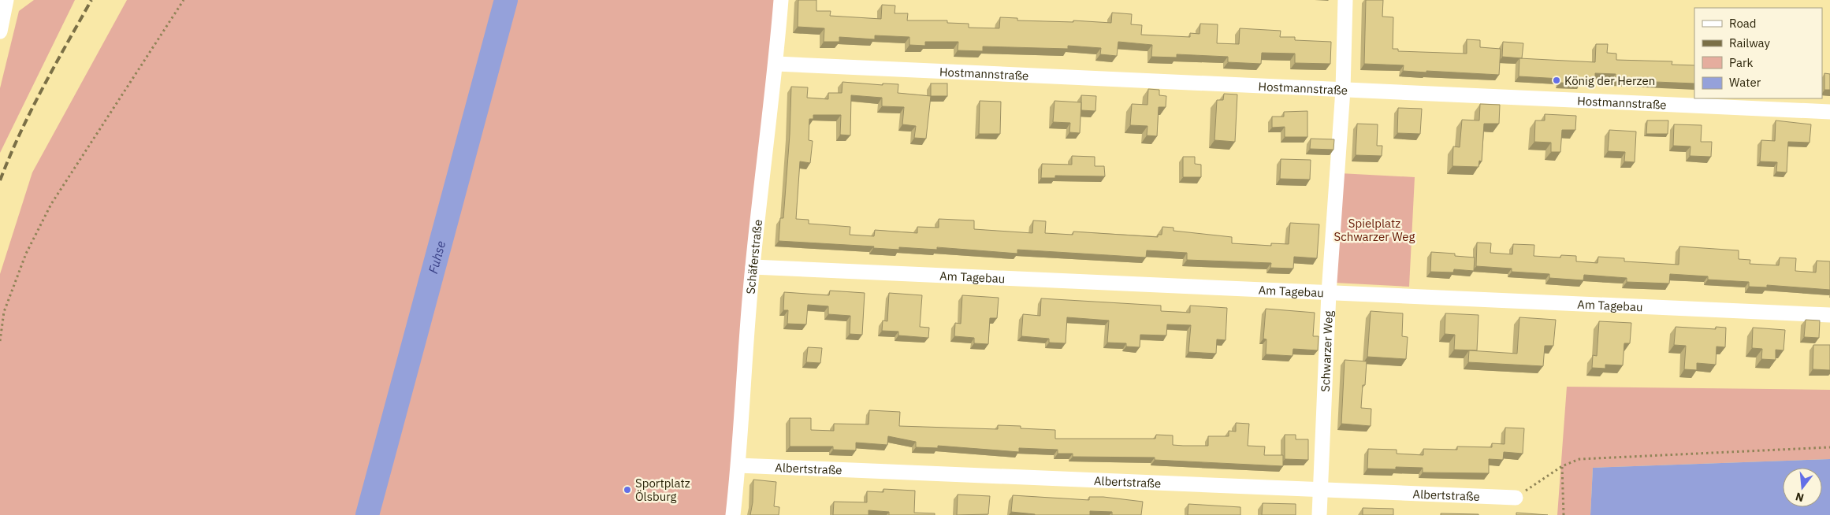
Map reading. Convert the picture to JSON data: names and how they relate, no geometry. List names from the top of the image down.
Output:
{
  "streets": {
    "street": [
      "Hostmannstraße",
      "Schäferstraße",
      "Am Tagebau",
      "Schwarzer Weg",
      "Albertstraße"
    ]
  },
  "crossings": [
    ["Hostmannstraße", "Schäferstraße"],
    ["Hostmannstraße", "Schwarzer Weg"],
    ["Schäferstraße", "Am Tagebau"],
    ["Schäferstraße", "Albertstraße"],
    ["Am Tagebau", "Schwarzer Weg"],
    ["Schwarzer Weg", "Albertstraße"]
  ],
  "water": ["Fuhse"],
  "parks": ["Spielplatz Schwarzer Weg"],
  "places": ["König der Herzen", "Sportplatz Ölsburg"],
  "legend": [
    "Road",
    "Railway",
    "Park",
    "Water"
  ],
  "north": "bottom"
}
